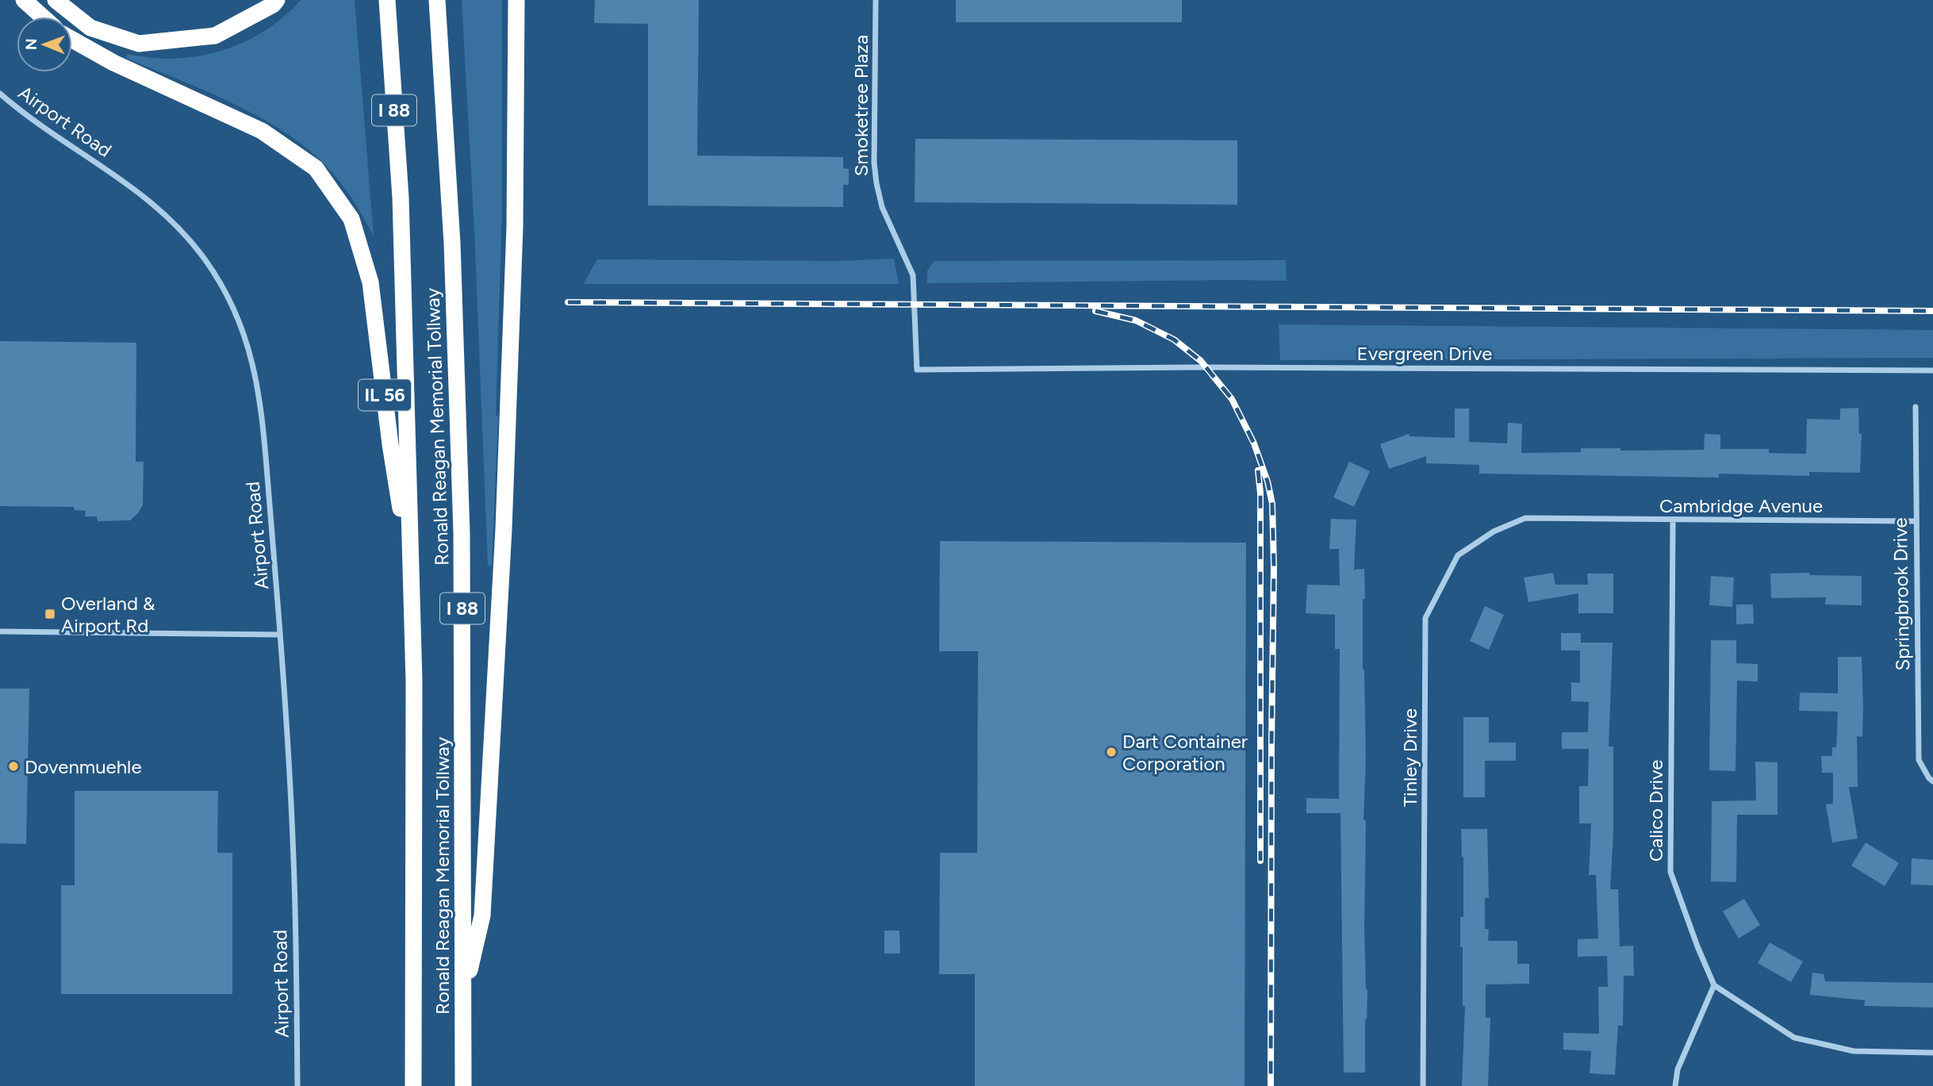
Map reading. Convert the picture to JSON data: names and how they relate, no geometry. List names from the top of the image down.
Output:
{
  "streets": {
    "highway": ["I 88", "IL 56", "Ronald Reagan Memorial Tollway"],
    "street": [
      "Smoketree Plaza",
      "Airport Road",
      "Evergreen Drive",
      "Cambridge Avenue",
      "Springbrook Drive",
      "Tinley Drive",
      "Calico Drive"
    ]
  },
  "crossings": [
    ["Smoketree Plaza", "Evergreen Drive"],
    ["IL 56", "Ronald Reagan Memorial Tollway"],
    ["Cambridge Avenue", "Springbrook Drive"],
    ["Cambridge Avenue", "Tinley Drive"],
    ["Cambridge Avenue", "Calico Drive"]
  ],
  "places": {
    "transit": ["Overland & Airport Rd"],
    "other": ["Dart Container Corporation", "Dovenmuehle"]
  },
  "north": "left"
}
